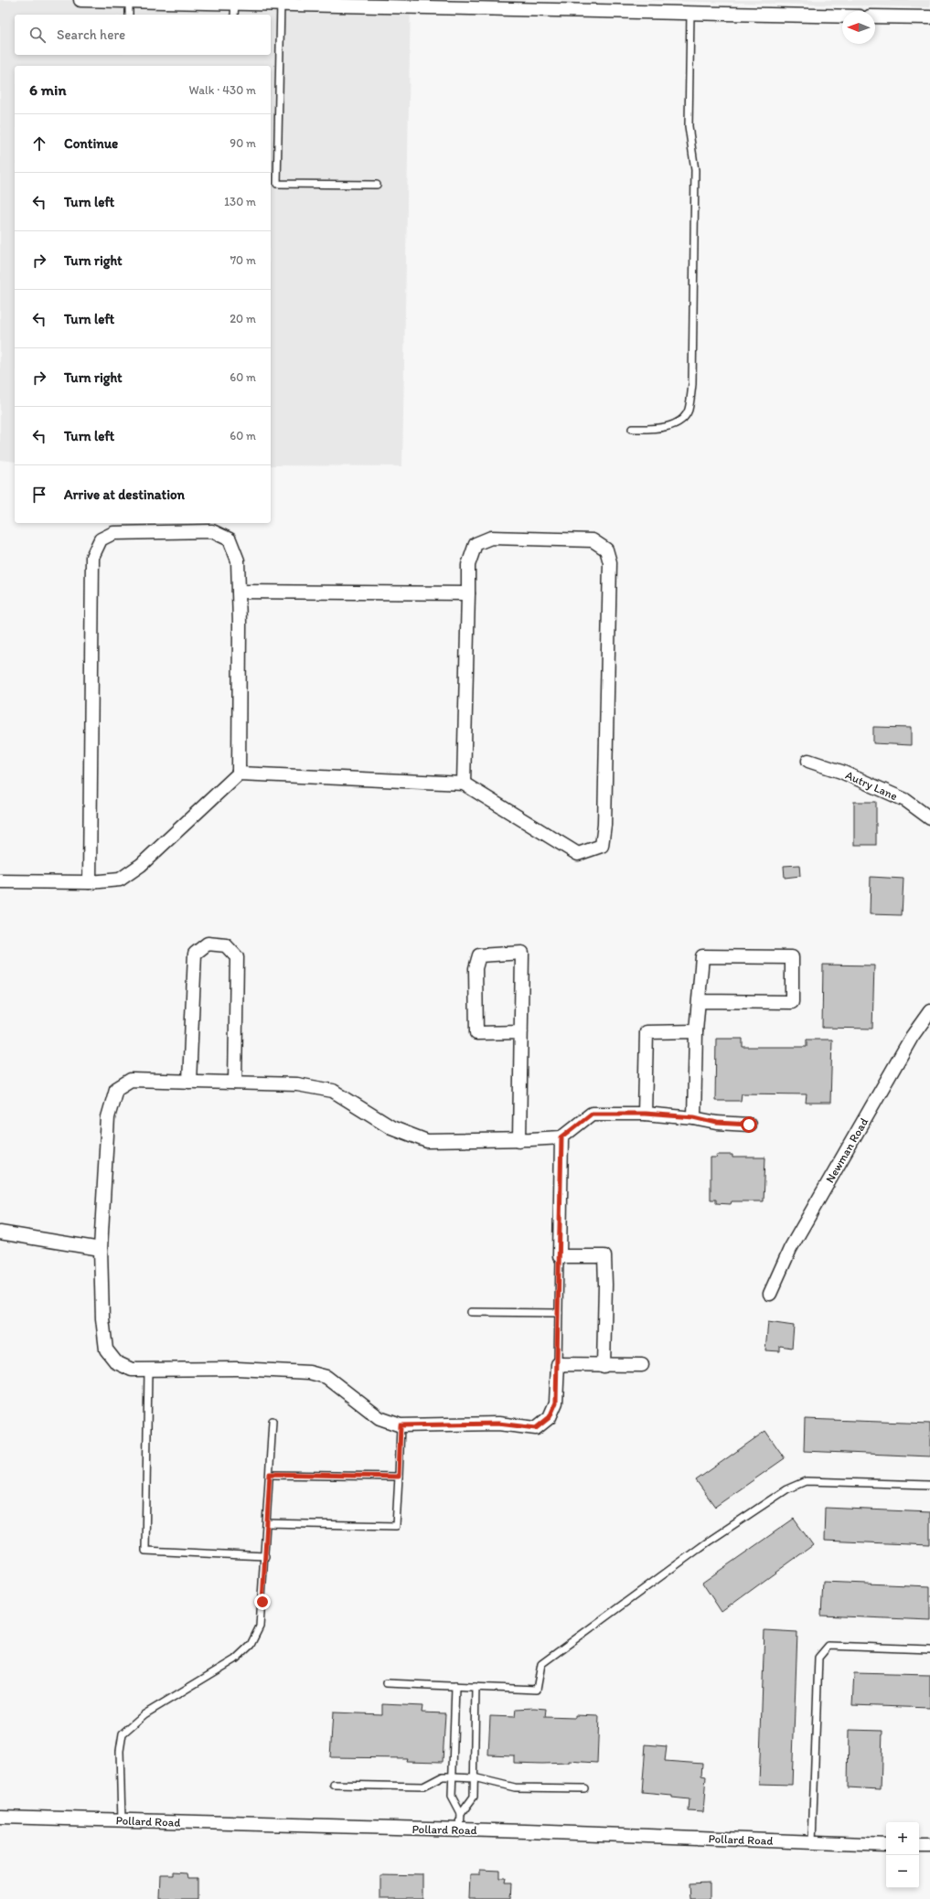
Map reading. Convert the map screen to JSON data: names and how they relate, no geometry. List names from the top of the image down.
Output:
{
  "streets": {
    "street": ["Autry Lane", "Newman Road", "Pollard Road"]
  },
  "north": "left",
  "page": {
    "search": "Search here",
    "heading": ["6 min", "Walk · 430 m"],
    "list": [
      ["Continue", "90 m"],
      ["Turn left", "130 m"],
      ["Turn right", "70 m"],
      ["Turn left", "20 m"],
      ["Turn right", "60 m"],
      ["Turn left", "60 m"],
      "Arrive at destination"
    ],
    "map_buttons": ["+", "−"]
  }
}
